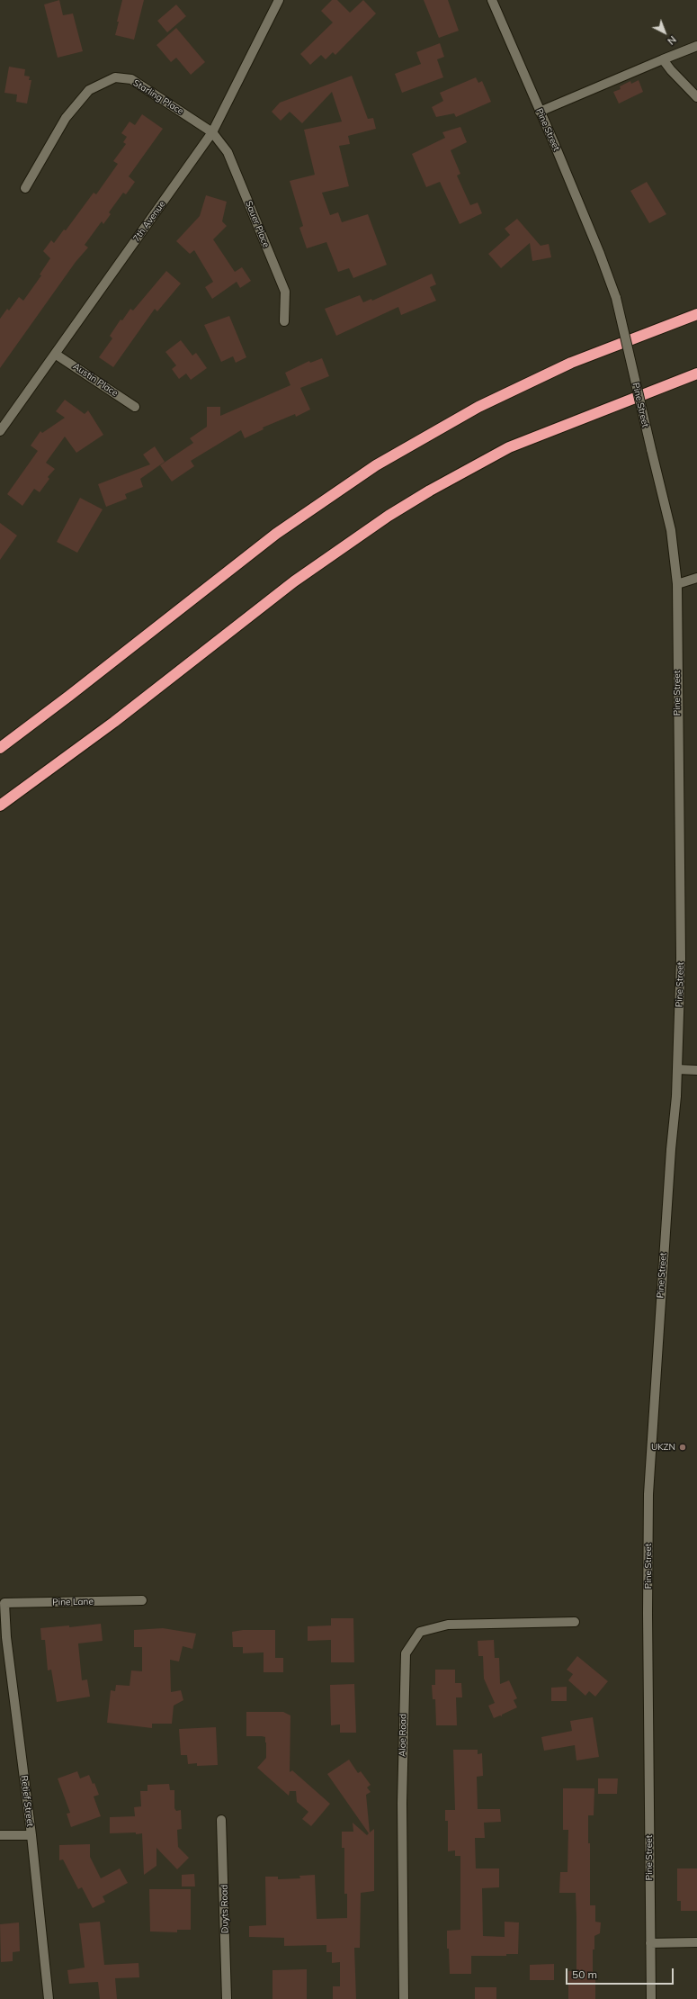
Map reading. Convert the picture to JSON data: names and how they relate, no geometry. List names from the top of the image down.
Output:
{
  "streets": {
    "street": [
      "Starling Place",
      "Pine Street",
      "7th Avenue",
      "Sauer Place",
      "Austin Place",
      "Pine Lane",
      "Aloe Road",
      "Retief Street",
      "Duyts Road"
    ]
  },
  "crossings": [
    ["Starling Place", "7th Avenue"],
    ["Starling Place", "Sauer Place"],
    ["7th Avenue", "Sauer Place"],
    ["7th Avenue", "Austin Place"],
    ["Pine Lane", "Retief Street"]
  ],
  "places": ["UKZN"],
  "scale_bar": "50 m",
  "north": "bottom right"
}
